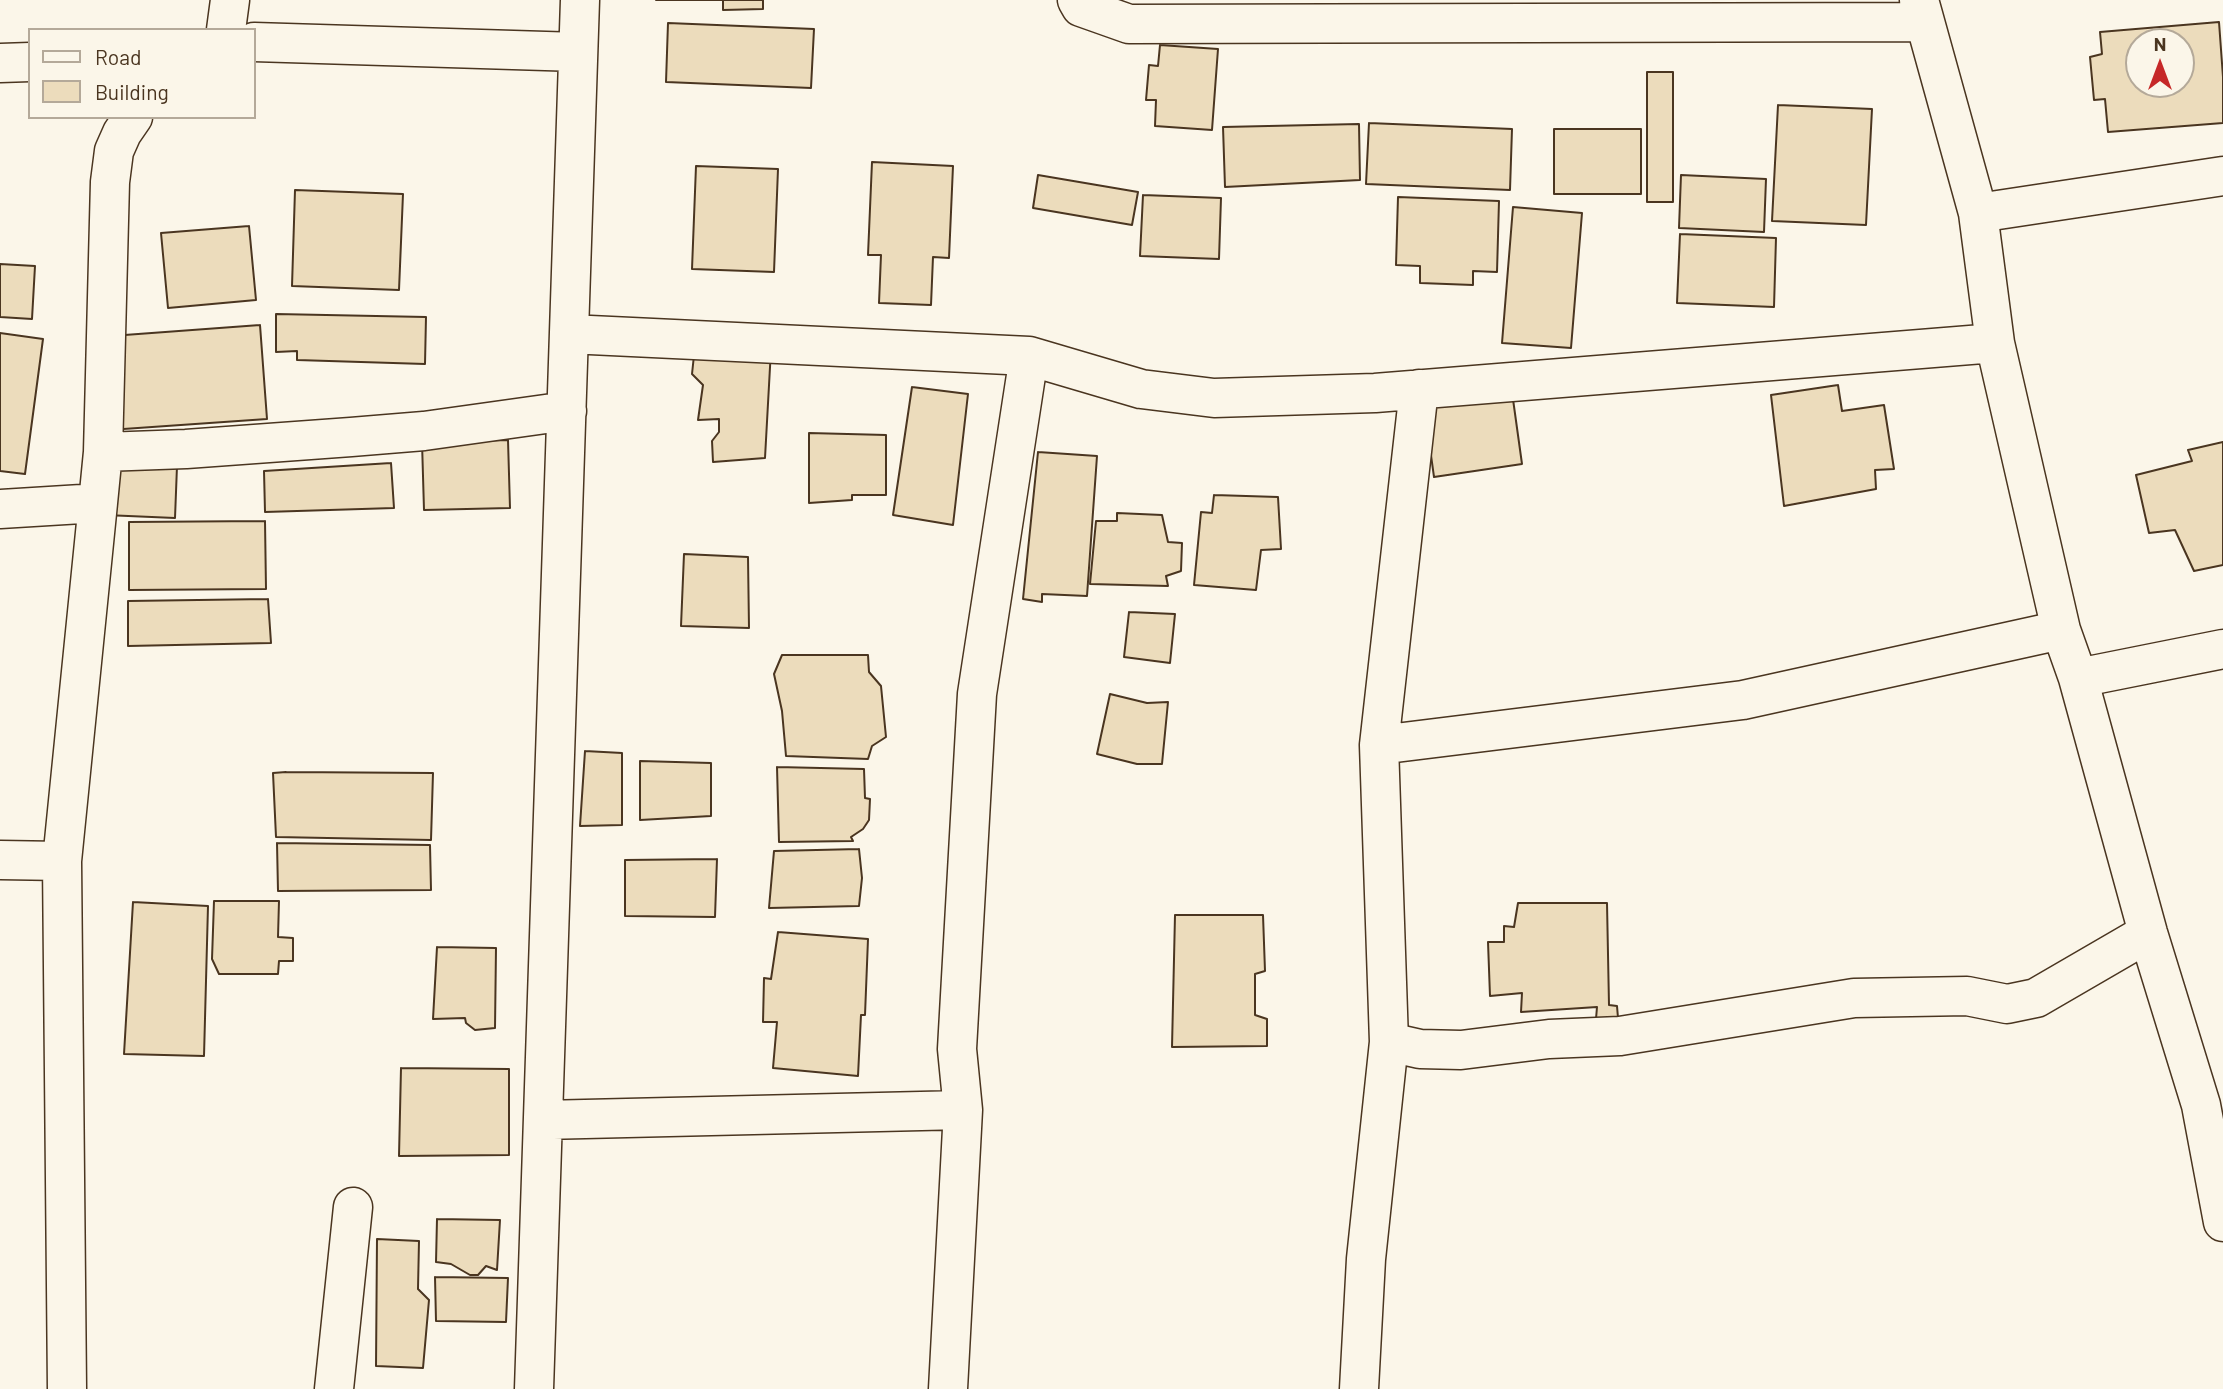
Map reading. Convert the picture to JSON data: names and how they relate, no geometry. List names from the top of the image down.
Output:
{
  "legend": ["Road", "Building"],
  "north": "top"
}
